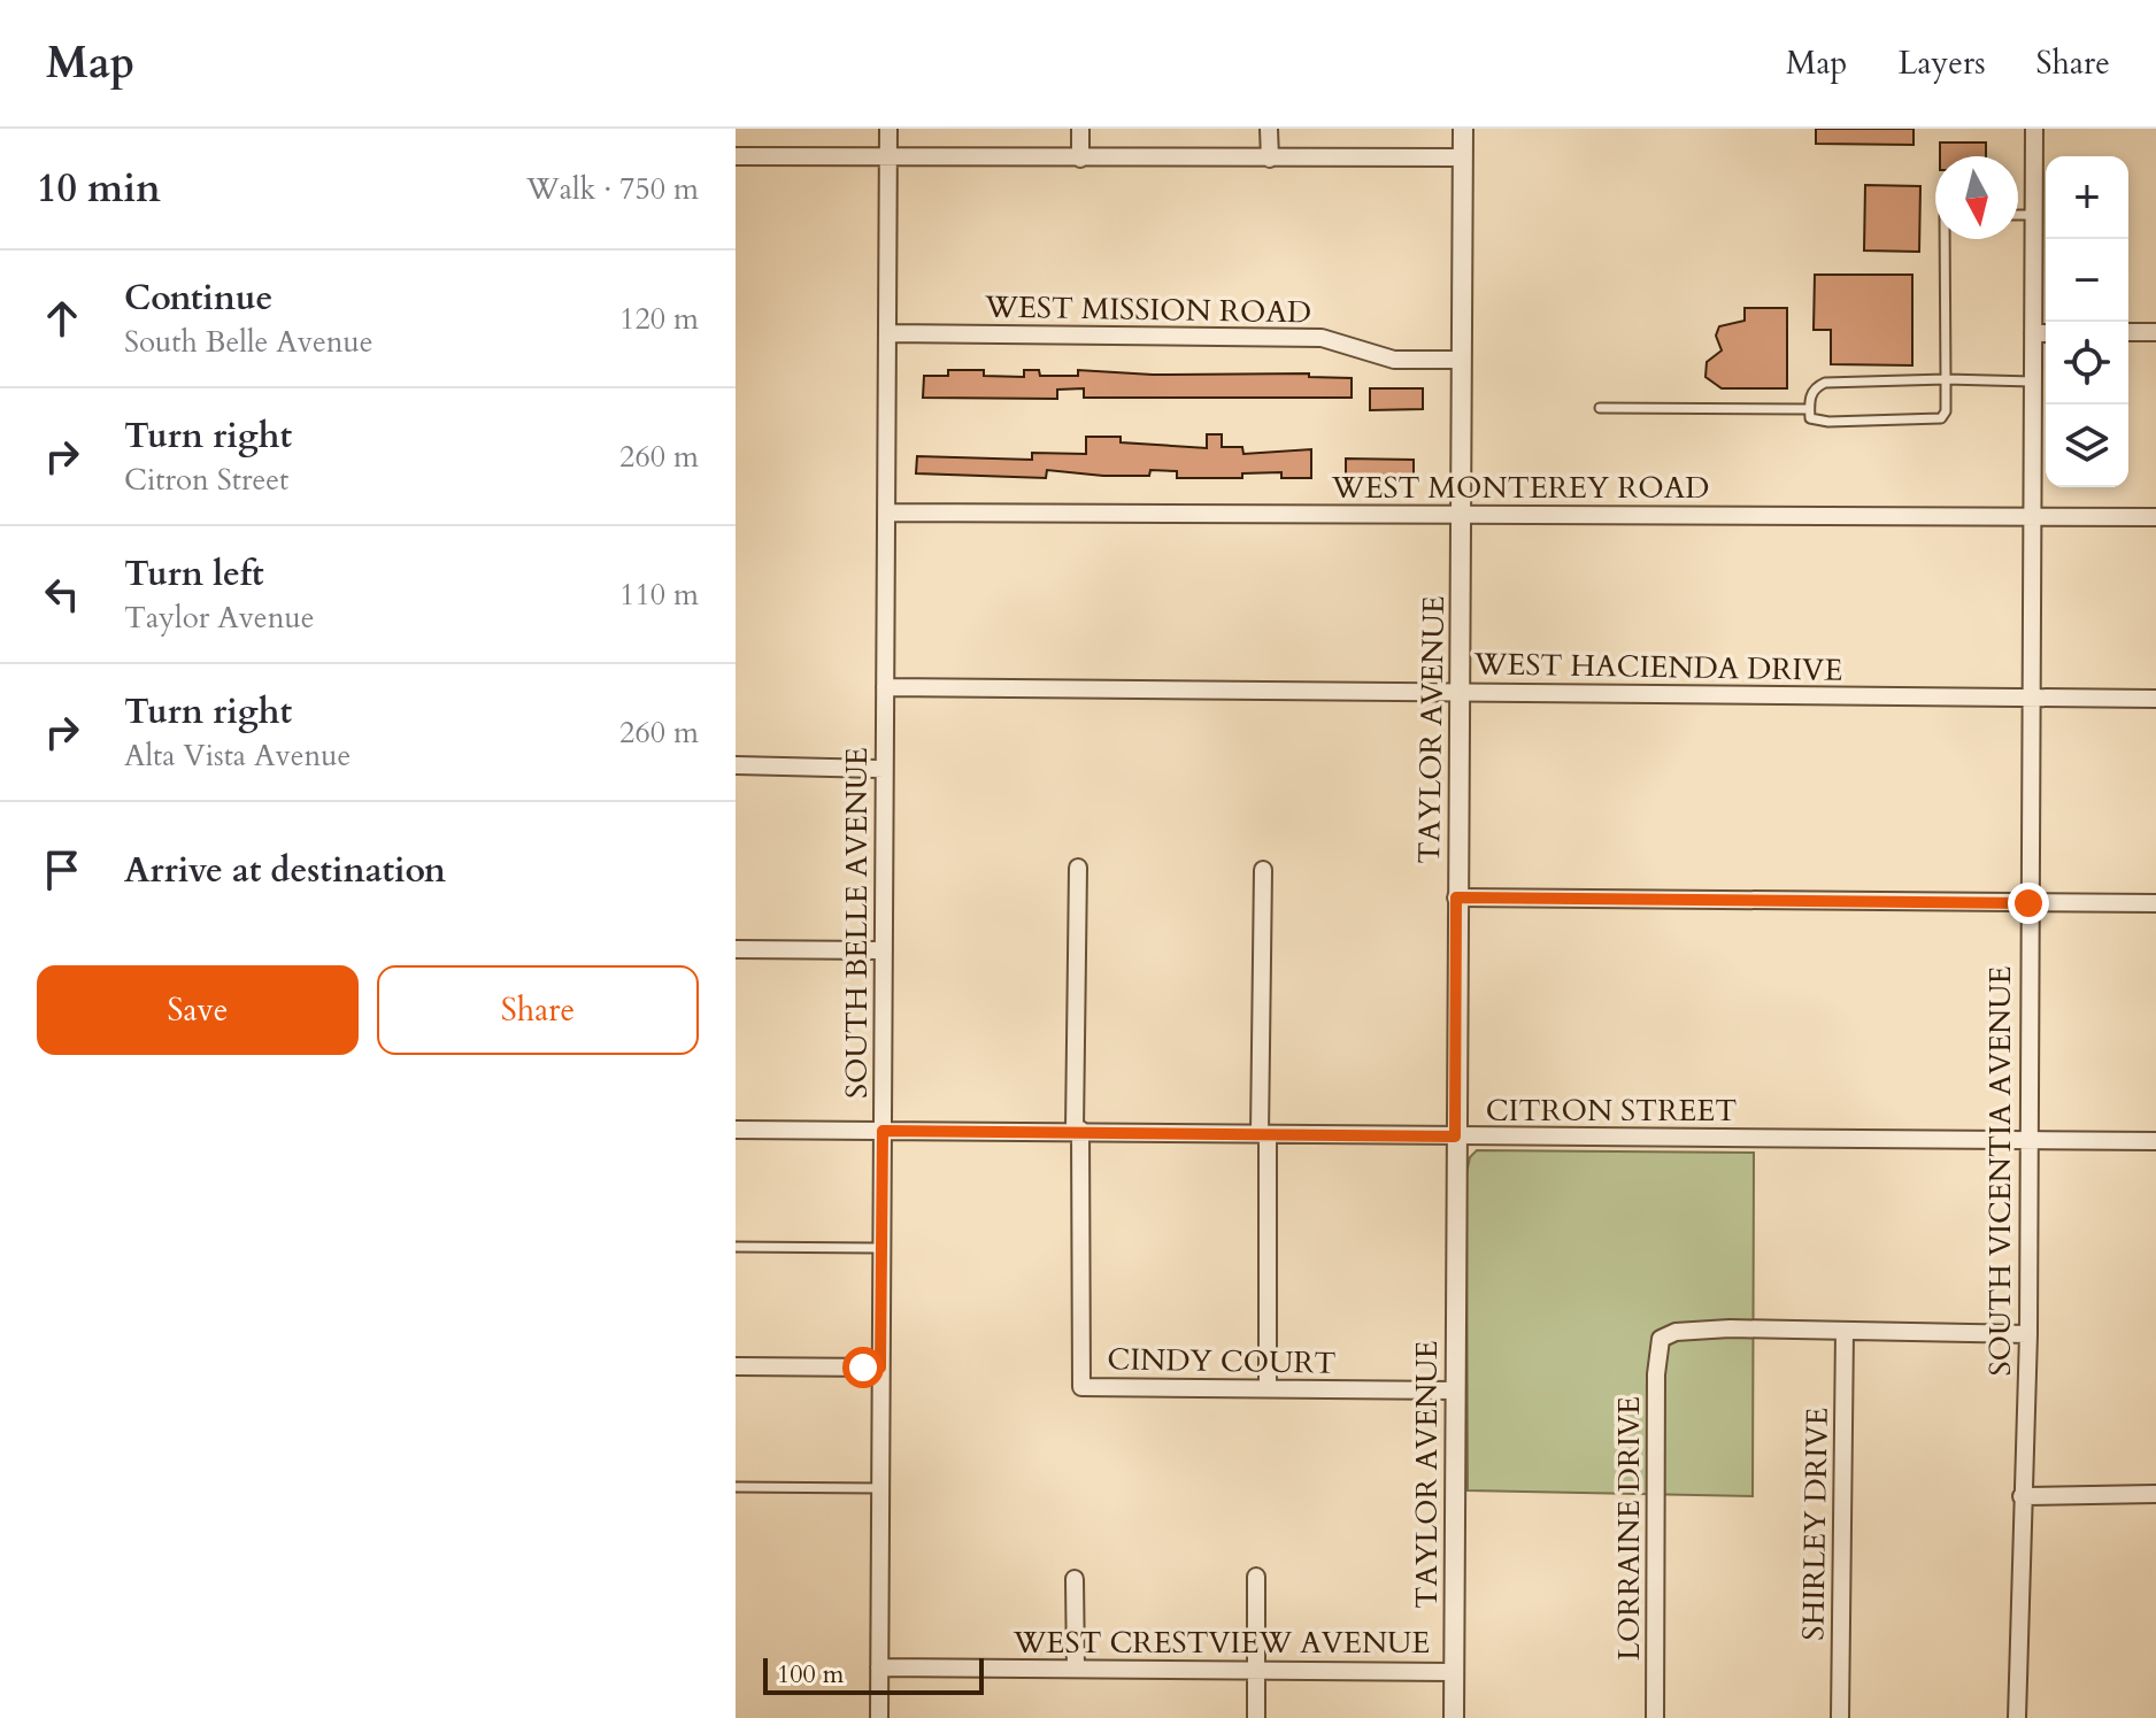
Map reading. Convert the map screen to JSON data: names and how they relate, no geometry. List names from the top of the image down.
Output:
{
  "streets": {
    "street": [
      "WEST MISSION ROAD",
      "WEST MONTEREY ROAD",
      "WEST HACIENDA DRIVE",
      "TAYLOR AVENUE",
      "SOUTH BELLE AVENUE",
      "CITRON STREET",
      "SOUTH VICENTIA AVENUE",
      "CINDY COURT",
      "SHIRLEY DRIVE",
      "LORRAINE DRIVE",
      "WEST CRESTVIEW AVENUE"
    ]
  },
  "crossings": [
    ["WEST MISSION ROAD", "TAYLOR AVENUE"],
    ["WEST MISSION ROAD", "SOUTH BELLE AVENUE"],
    ["WEST MONTEREY ROAD", "TAYLOR AVENUE"],
    ["WEST MONTEREY ROAD", "SOUTH BELLE AVENUE"],
    ["WEST MONTEREY ROAD", "SOUTH VICENTIA AVENUE"],
    ["WEST HACIENDA DRIVE", "TAYLOR AVENUE"],
    ["WEST HACIENDA DRIVE", "SOUTH BELLE AVENUE"],
    ["WEST HACIENDA DRIVE", "SOUTH VICENTIA AVENUE"],
    ["TAYLOR AVENUE", "CITRON STREET"],
    ["TAYLOR AVENUE", "CINDY COURT"],
    ["TAYLOR AVENUE", "WEST CRESTVIEW AVENUE"],
    ["SOUTH BELLE AVENUE", "CITRON STREET"],
    ["SOUTH BELLE AVENUE", "WEST CRESTVIEW AVENUE"],
    ["CITRON STREET", "SOUTH VICENTIA AVENUE"],
    ["CITRON STREET", "CINDY COURT"],
    ["SHIRLEY DRIVE", "LORRAINE DRIVE"]
  ],
  "scale_bar": "100 m",
  "north": "bottom",
  "page": {
    "header": "Map",
    "nav": ["Map", "Layers", "Share"],
    "heading": ["10 min", "Walk · 750 m"],
    "map_buttons": ["+", "−"],
    "list": [
      ["Continue", "South Belle Avenue", "120 m"],
      ["Turn right", "Citron Street", "260 m"],
      ["Turn left", "Taylor Avenue", "110 m"],
      ["Turn right", "Alta Vista Avenue", "260 m"],
      "Arrive at destination"
    ],
    "buttons": ["Save", "Share"],
    "scale": "100 m"
  }
}
